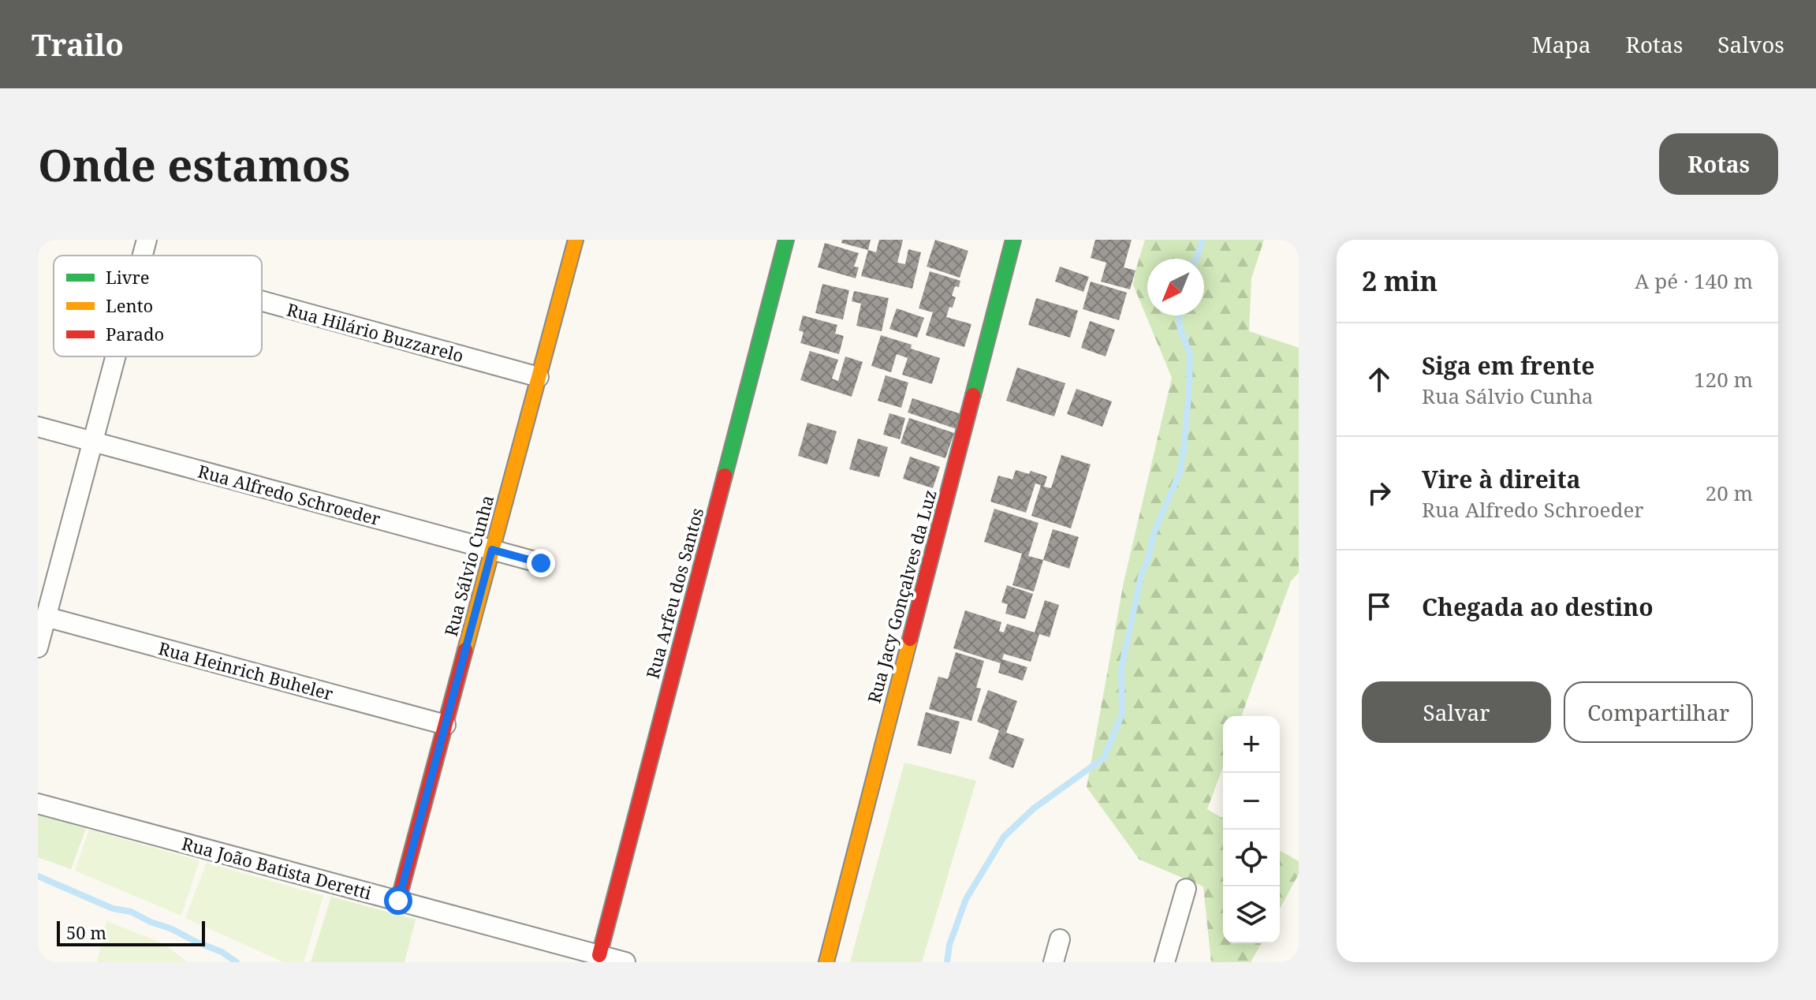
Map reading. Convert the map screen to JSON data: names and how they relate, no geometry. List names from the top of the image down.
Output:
{
  "streets": {
    "street": [
      "Rua Hilário Buzzarelo",
      "Rua Alfredo Schroeder",
      "Rua Sálvio Cunha",
      "Rua Arfeu dos Santos",
      "Rua Jacy Gonçalves da Luz",
      "Rua Heinrich Buheler",
      "Rua João Batista Deretti"
    ]
  },
  "crossings": [
    ["Rua Hilário Buzzarelo", "Rua Sálvio Cunha"],
    ["Rua Alfredo Schroeder", "Rua Sálvio Cunha"],
    ["Rua Sálvio Cunha", "Rua Heinrich Buheler"],
    ["Rua Sálvio Cunha", "Rua João Batista Deretti"],
    ["Rua Arfeu dos Santos", "Rua João Batista Deretti"]
  ],
  "legend": ["Livre", "Lento", "Parado"],
  "scale_bar": "50 m",
  "north": "bottom left",
  "page": {
    "header": "Trailo",
    "nav": ["Mapa", "Rotas", "Salvos"],
    "buttons": [
      "Rotas",
      ["Salvar", "Compartilhar"]
    ],
    "title": "Onde estamos",
    "heading": ["2 min", "A pé · 140 m"],
    "list": [
      ["Siga em frente", "Rua Sálvio Cunha", "120 m"],
      ["Vire à direita", "Rua Alfredo Schroeder", "20 m"],
      "Chegada ao destino"
    ],
    "map_buttons": ["+", "−"],
    "scale": "50 m"
  }
}
